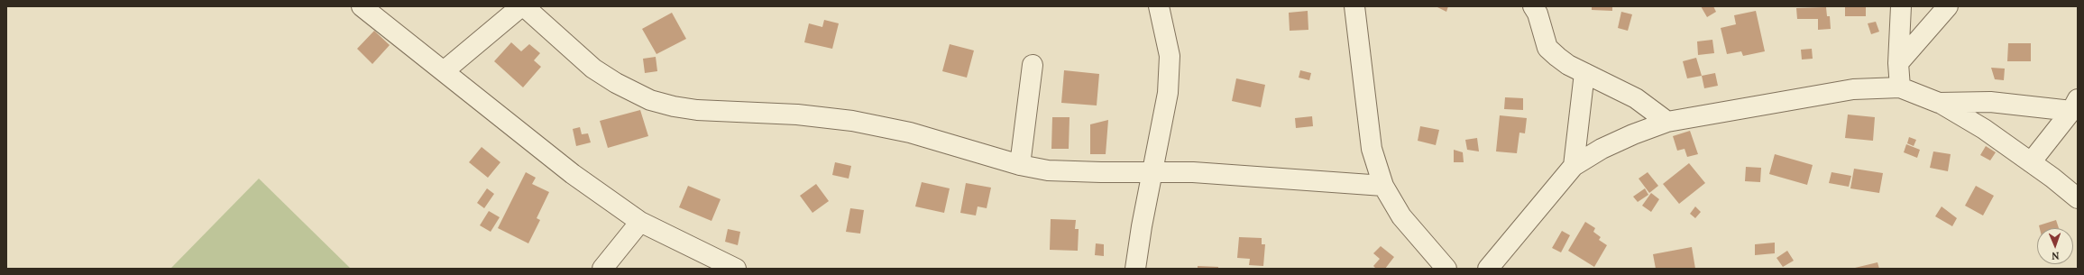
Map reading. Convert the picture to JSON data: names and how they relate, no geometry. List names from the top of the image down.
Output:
{
  "north": "bottom"
}
